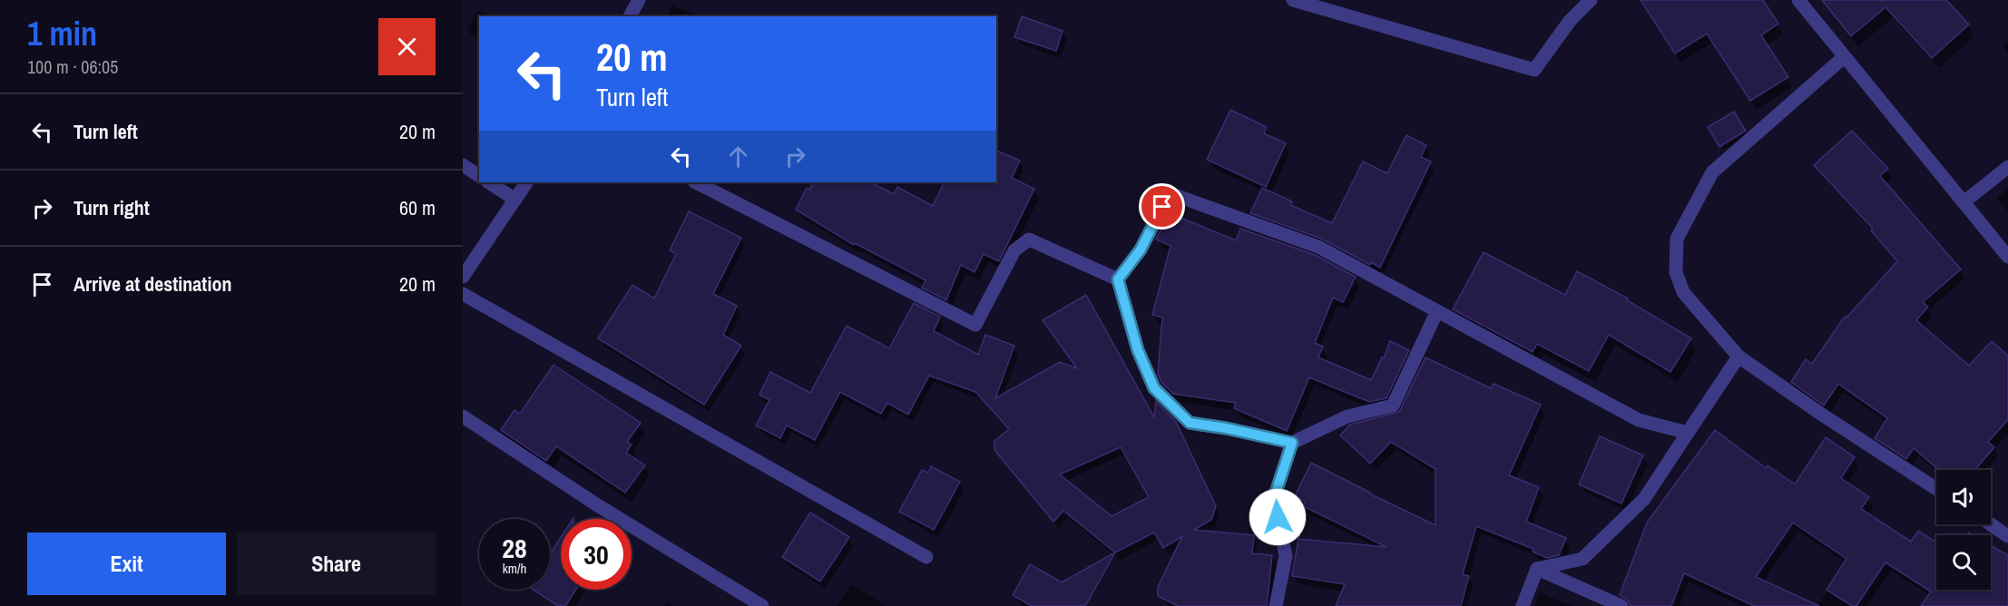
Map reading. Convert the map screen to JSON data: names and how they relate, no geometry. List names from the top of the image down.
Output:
{
  "page": {
    "heading": ["1 min", "100 m · 06:05"],
    "turn": ["20 m", "Turn left"],
    "list": [
      {
        "name": "Turn left",
        "value": "20 m"
      },
      {
        "name": "Turn right",
        "value": "60 m"
      },
      {
        "name": "Arrive at destination",
        "value": "20 m"
      }
    ],
    "speed": "28 km/h",
    "limit": "30",
    "buttons": ["Exit", "Share"]
  }
}
